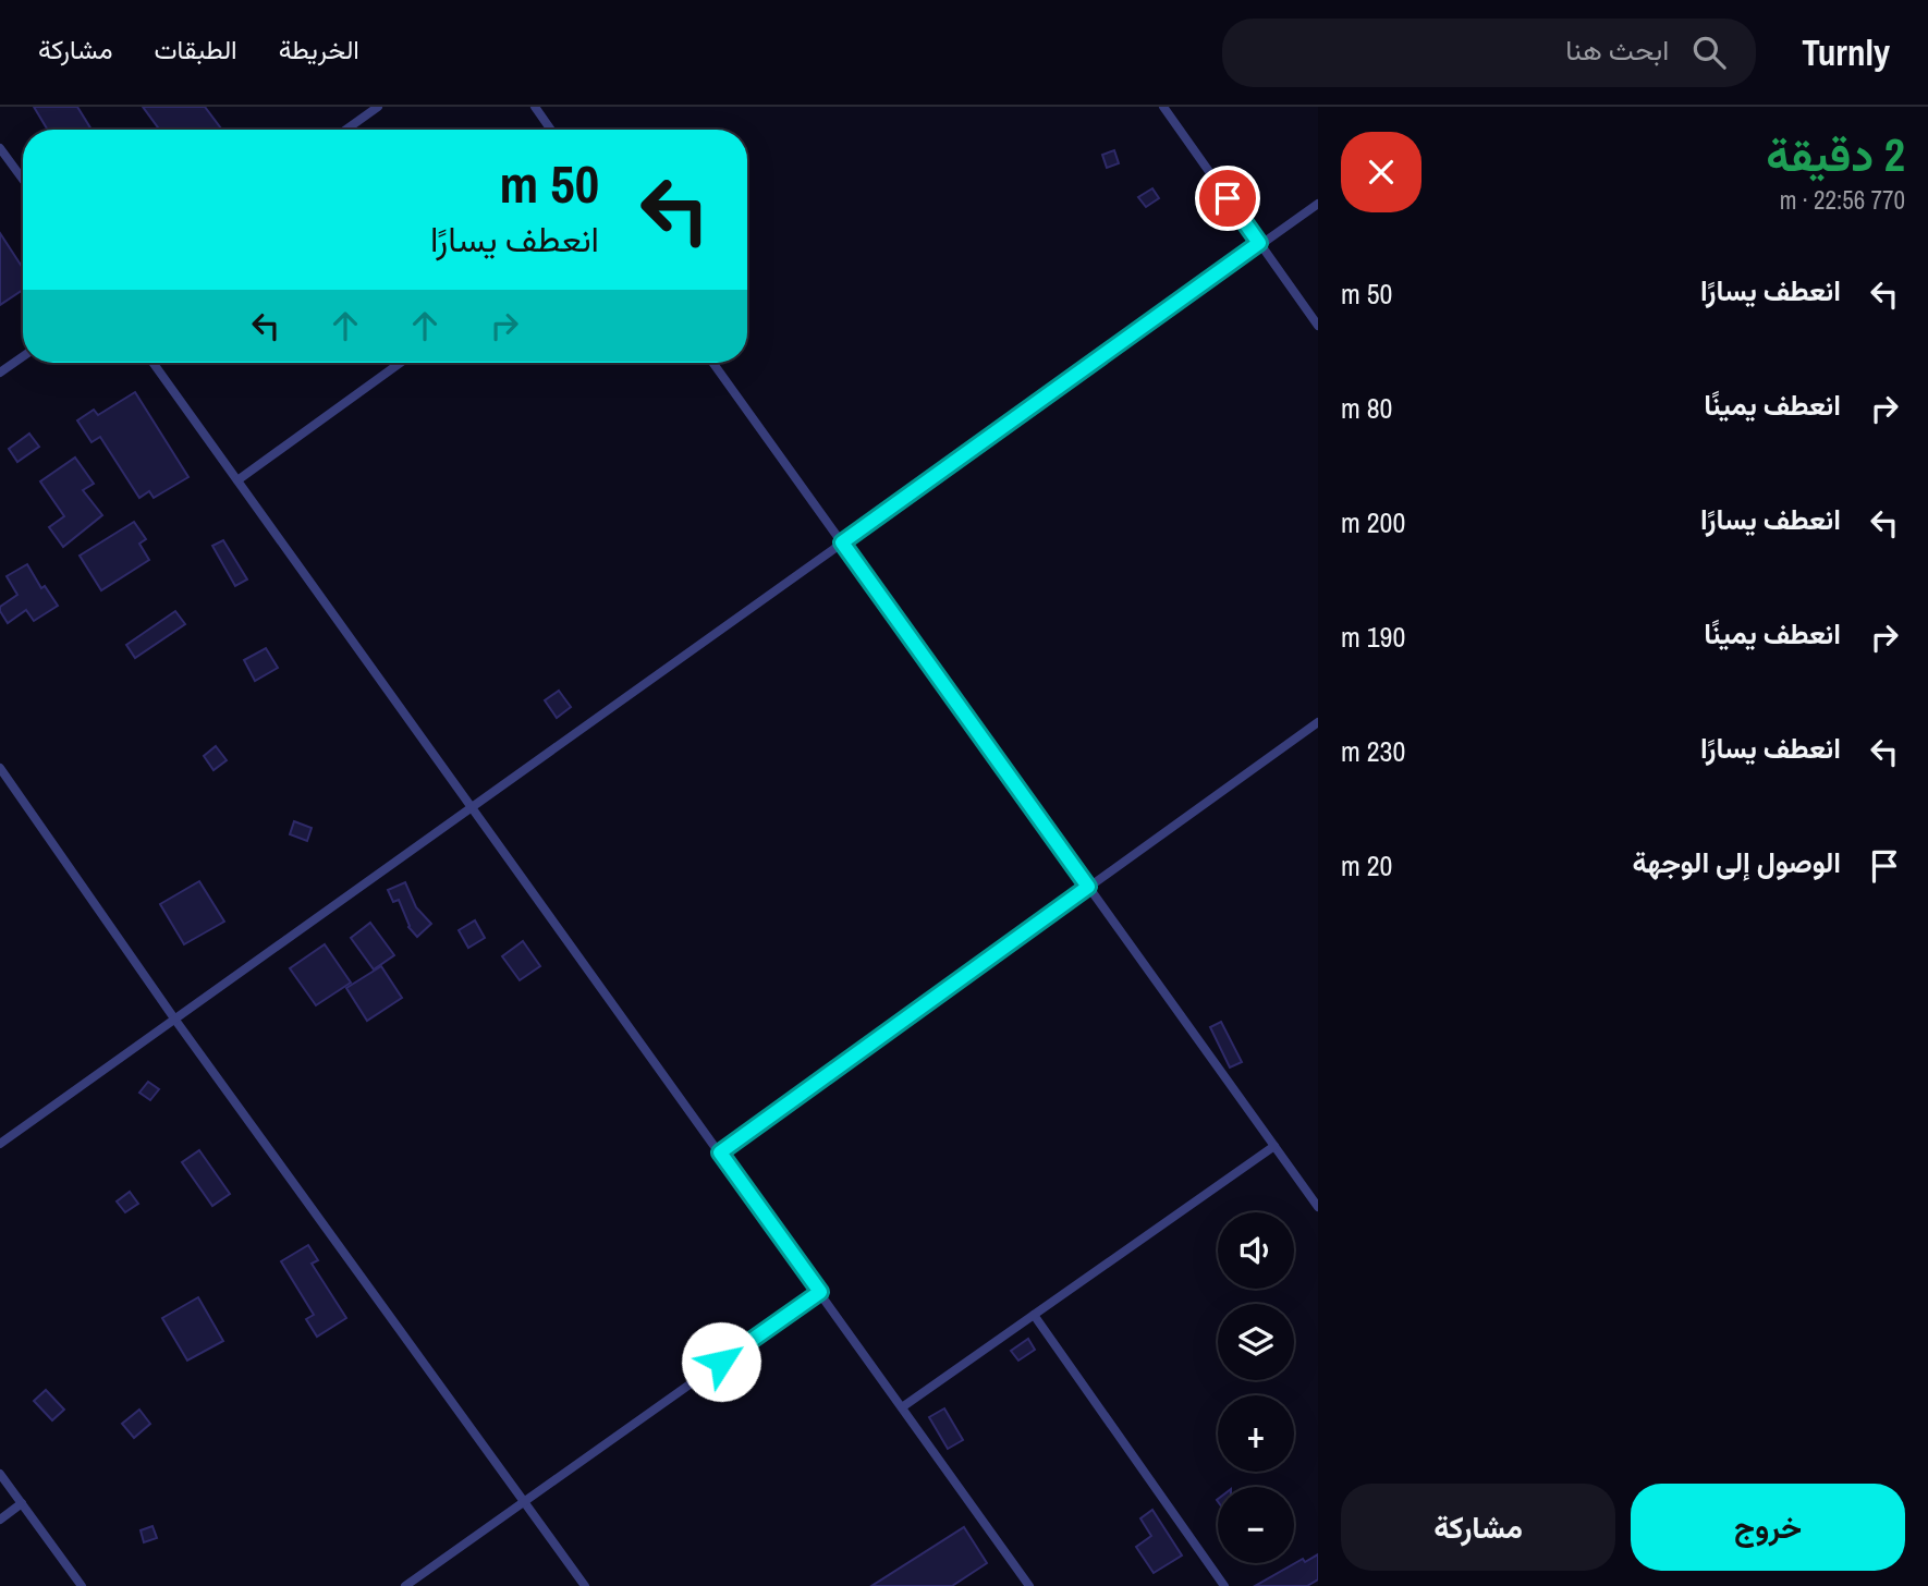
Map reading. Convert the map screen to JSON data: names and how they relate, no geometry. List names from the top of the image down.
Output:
{
  "page": {
    "header": "Turnly",
    "search": "ابحث هنا",
    "nav": ["الخريطة", "الطبقات", "مشاركة"],
    "heading": ["2 دقيقة", "770 m · 22:56"],
    "turn": ["50 m", "انعطف يسارًا"],
    "list": [
      {
        "name": "انعطف يسارًا",
        "value": "50 m"
      },
      {
        "name": "انعطف يمينًا",
        "value": "80 m"
      },
      {
        "name": "انعطف يسارًا",
        "value": "200 m"
      },
      {
        "name": "انعطف يمينًا",
        "value": "190 m"
      },
      {
        "name": "انعطف يسارًا",
        "value": "230 m"
      },
      {
        "name": "الوصول إلى الوجهة",
        "value": "20 m"
      }
    ],
    "map_buttons": ["+", "−"],
    "buttons": ["خروج", "مشاركة"]
  }
}
